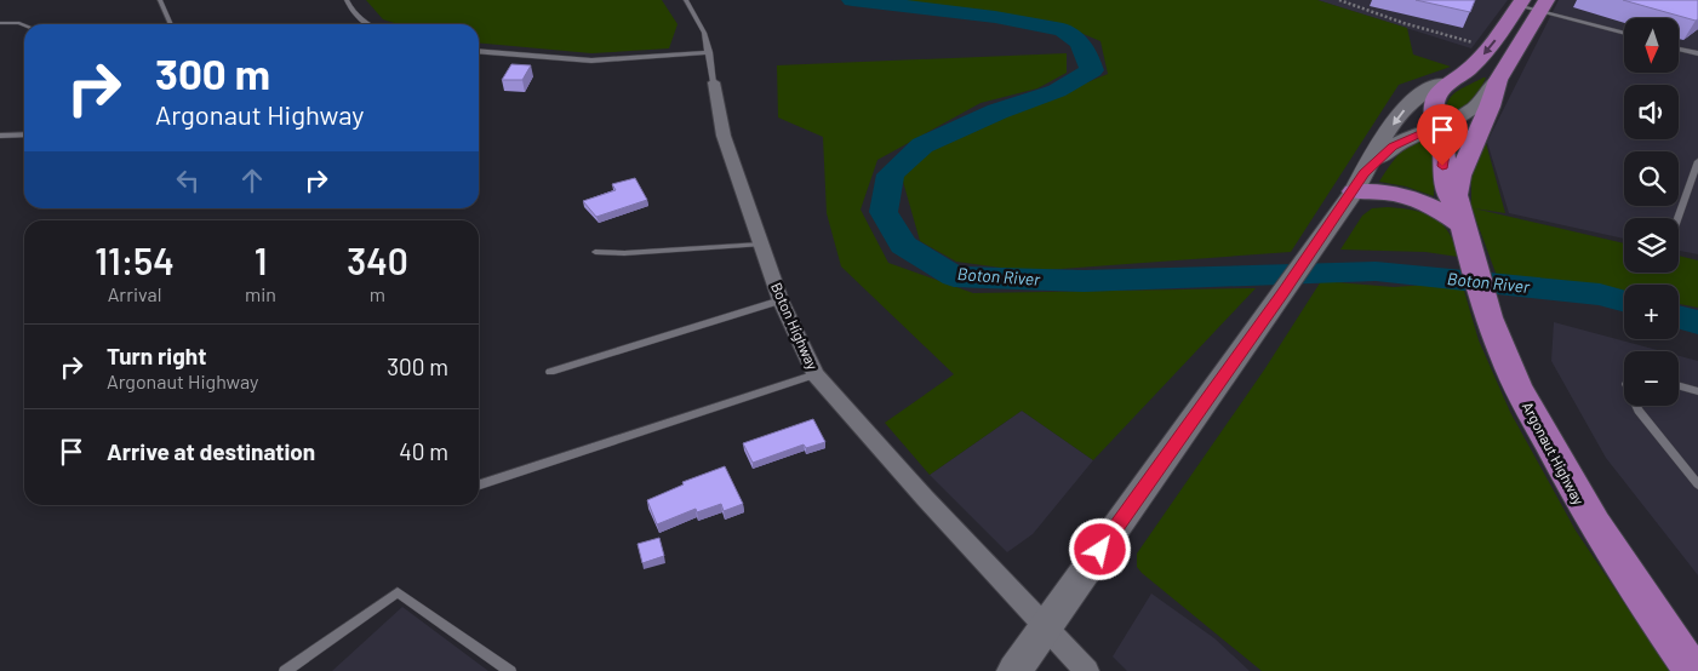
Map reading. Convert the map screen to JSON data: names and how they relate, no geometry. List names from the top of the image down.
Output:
{
  "streets": {
    "main road": ["Argonaut Highway"],
    "street": ["Boton Highway"]
  },
  "water": ["Boton River"],
  "north": "bottom",
  "page": {
    "map_buttons": ["+", "−"],
    "turn": ["300 m", "Argonaut Highway"],
    "eta": [
      "11:54",
      "Arrival",
      "1",
      "min",
      "340",
      "m"
    ],
    "list": [
      {
        "name": "Turn right",
        "note": "Argonaut Highway",
        "value": "300 m"
      },
      {
        "name": "Arrive at destination",
        "value": "40 m"
      }
    ]
  }
}
